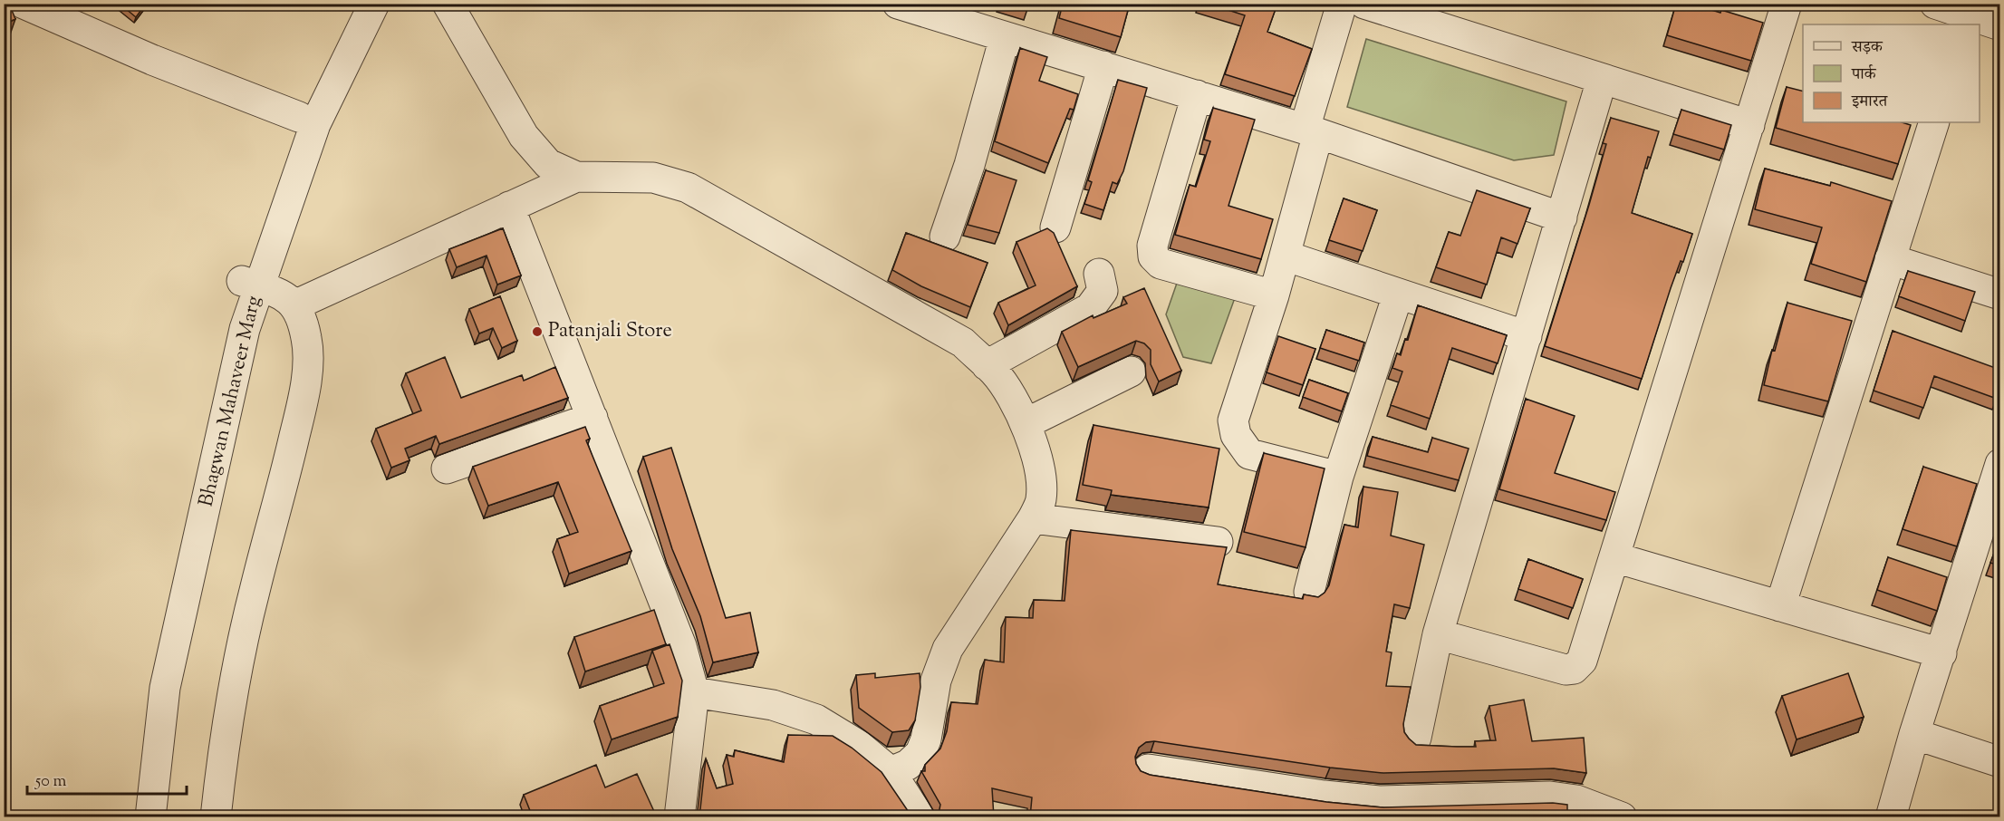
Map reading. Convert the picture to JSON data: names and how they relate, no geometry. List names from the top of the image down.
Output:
{
  "streets": {
    "street": ["Bhagwan Mahaveer Marg"]
  },
  "places": ["Patanjali Store"],
  "legend": ["सड़क", "पार्क", "इमारत"],
  "scale_bar": "50 m"
}
